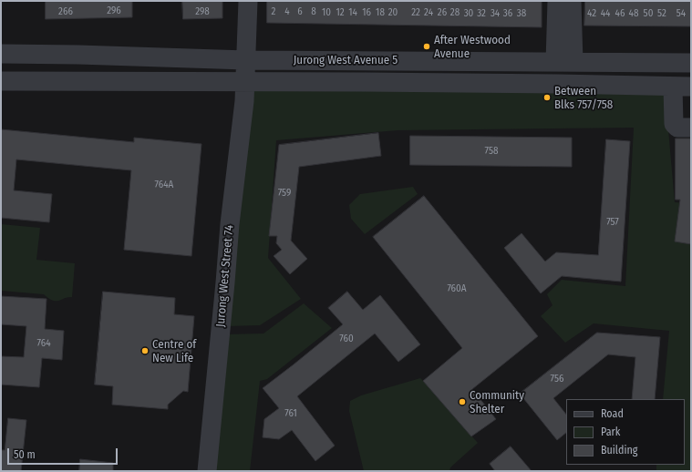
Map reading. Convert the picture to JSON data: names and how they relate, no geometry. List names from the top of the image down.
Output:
{
  "streets": {
    "street": ["Jurong West Avenue 5", "Jurong West Street 74"]
  },
  "crossings": [
    ["Jurong West Avenue 5", "Jurong West Street 74"]
  ],
  "places": [
    "After Westwood Avenue",
    "Between Blks 757/758",
    "Centre of New Life",
    "Community Shelter"
  ],
  "house_numbers": [
    "296",
    "266",
    "298",
    "2",
    "4",
    "6",
    "8",
    "10",
    "12",
    "14",
    "16",
    "18",
    "20",
    "22",
    "24",
    "26",
    "28",
    "30",
    "32",
    "34",
    "36",
    "38",
    "42",
    "44",
    "46",
    "48",
    "50",
    "52",
    "54",
    "758",
    "764A",
    "759",
    "757",
    "760A",
    "760",
    "764",
    "756",
    "761"
  ],
  "legend": ["Road", "Park", "Building"],
  "scale_bar": "50 m"
}
